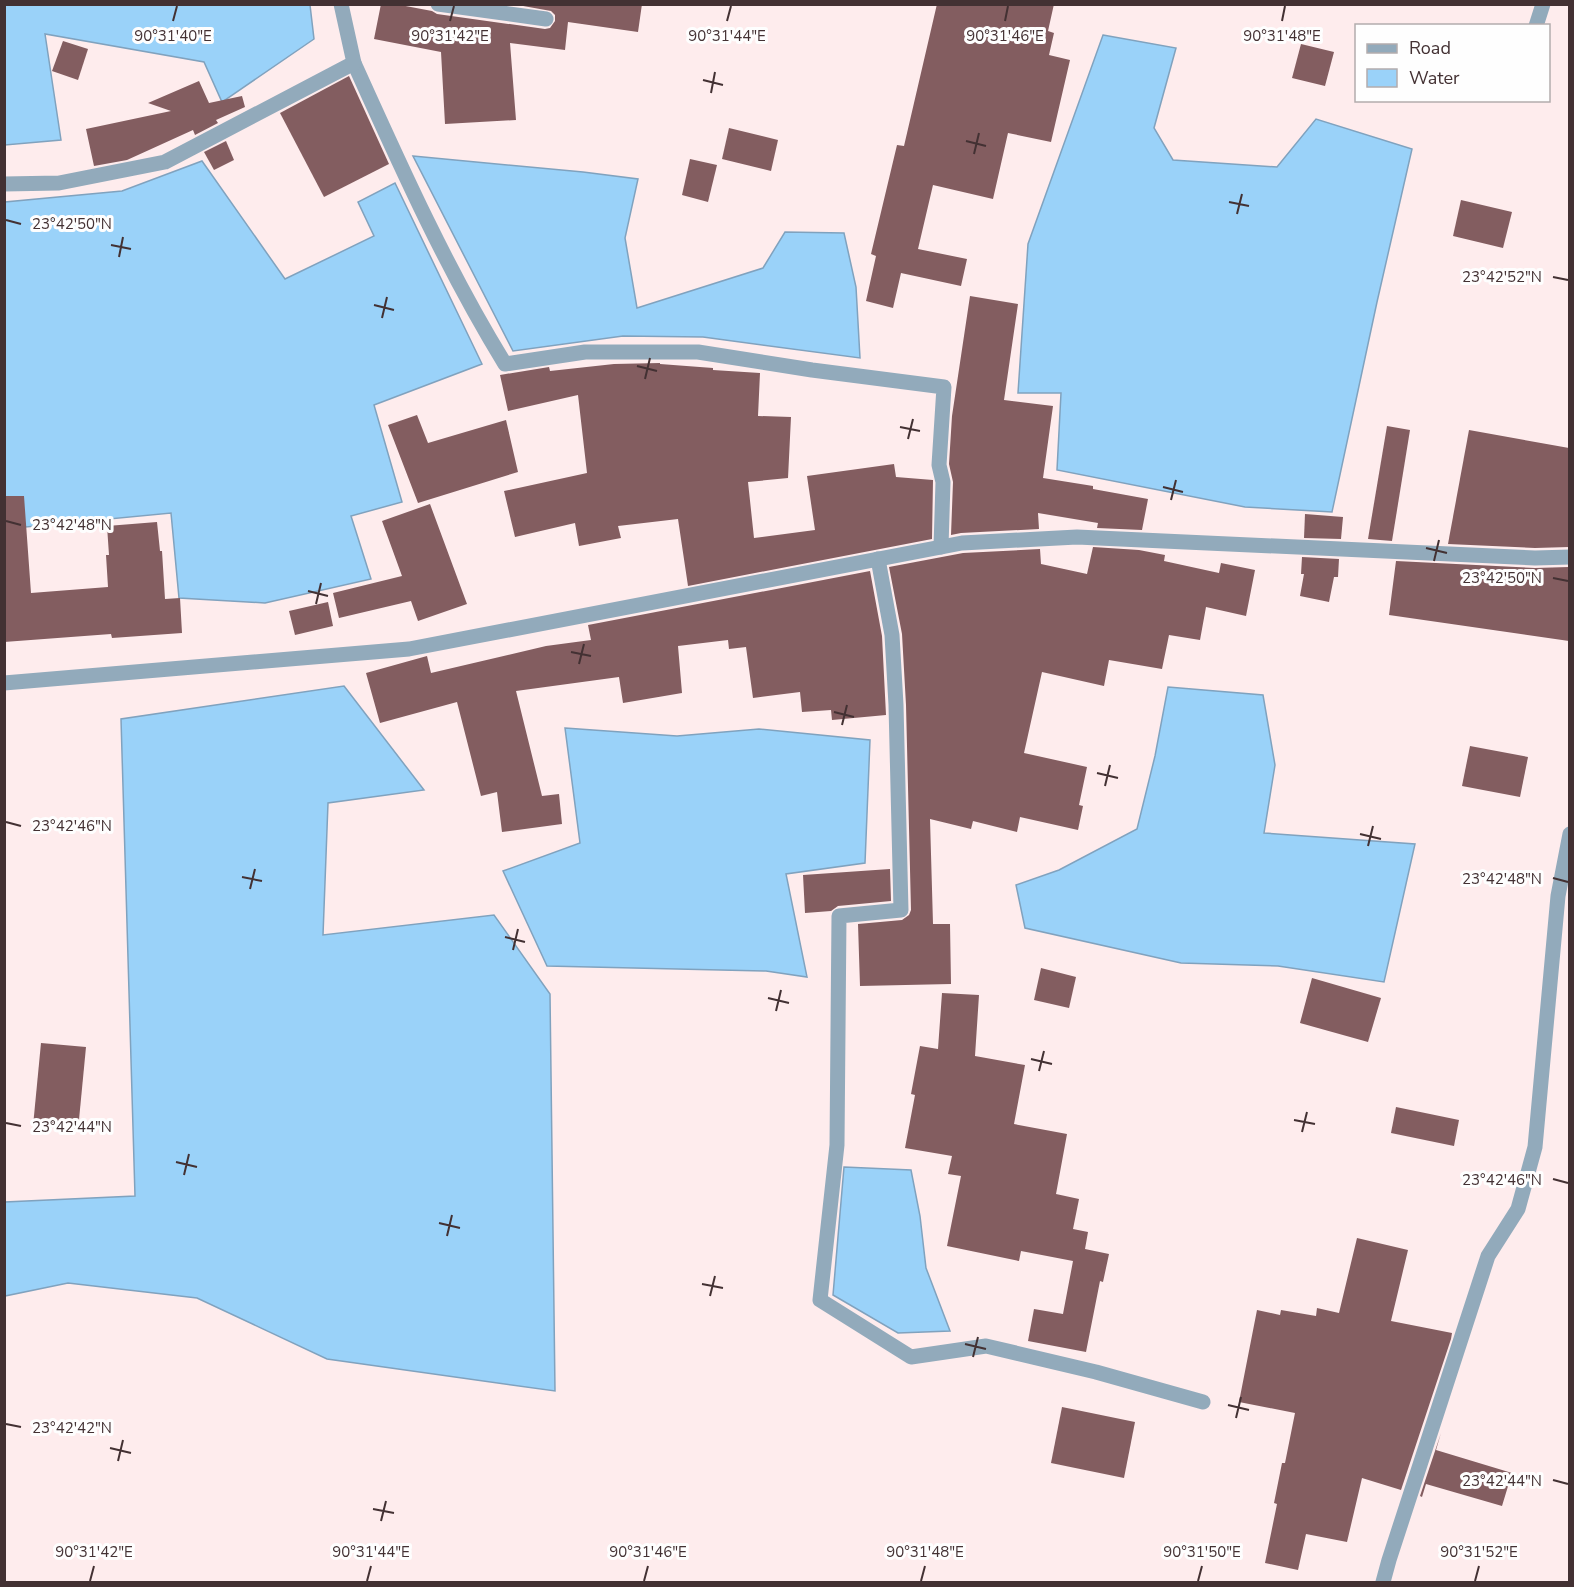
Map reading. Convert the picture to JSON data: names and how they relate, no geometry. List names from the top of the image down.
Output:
{
  "legend": ["Road", "Water"],
  "coordinates": [
    "90°31'40\"E",
    "90°31'42\"E",
    "90°31'44\"E",
    "90°31'46\"E",
    "90°31'48\"E",
    "23°42'50\"N",
    "23°42'52\"N",
    "23°42'48\"N",
    "23°42'46\"N",
    "23°42'44\"N",
    "23°42'42\"N",
    "90°31'50\"E",
    "90°31'52\"E"
  ]
}
